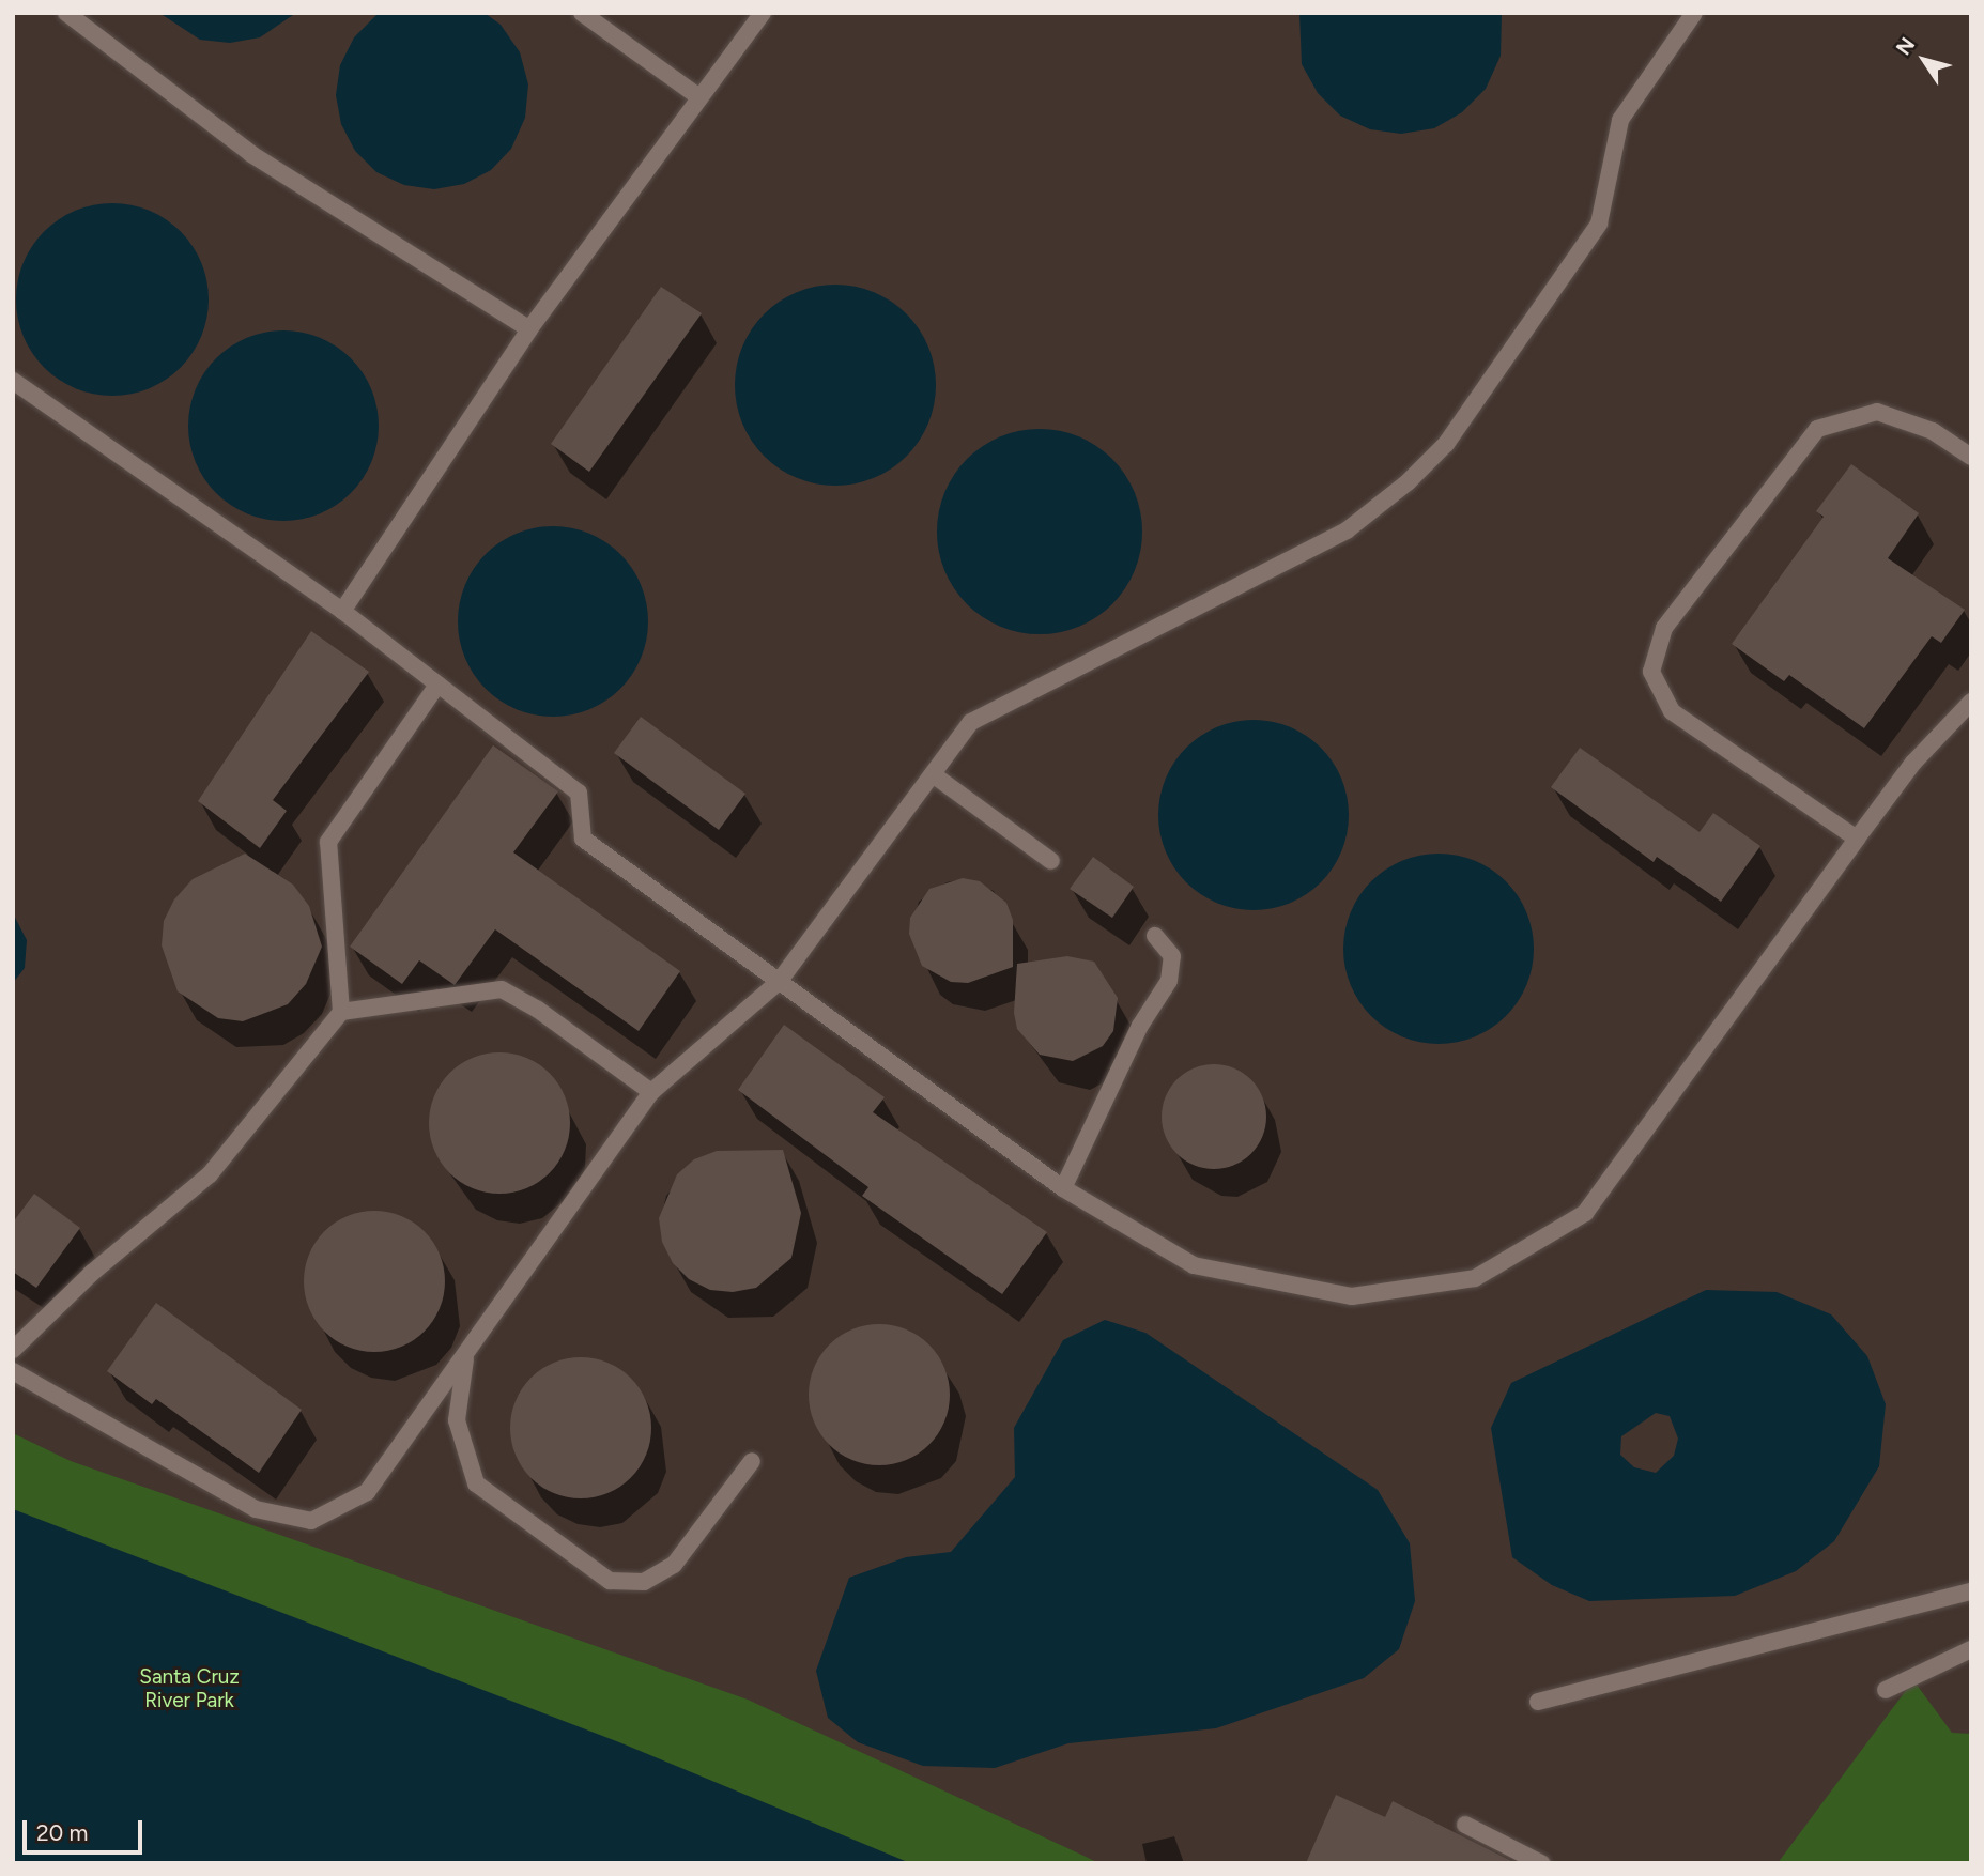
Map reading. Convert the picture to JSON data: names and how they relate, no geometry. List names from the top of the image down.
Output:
{
  "parks": ["Santa Cruz River Park"],
  "scale_bar": "20 m",
  "north": "top left"
}
